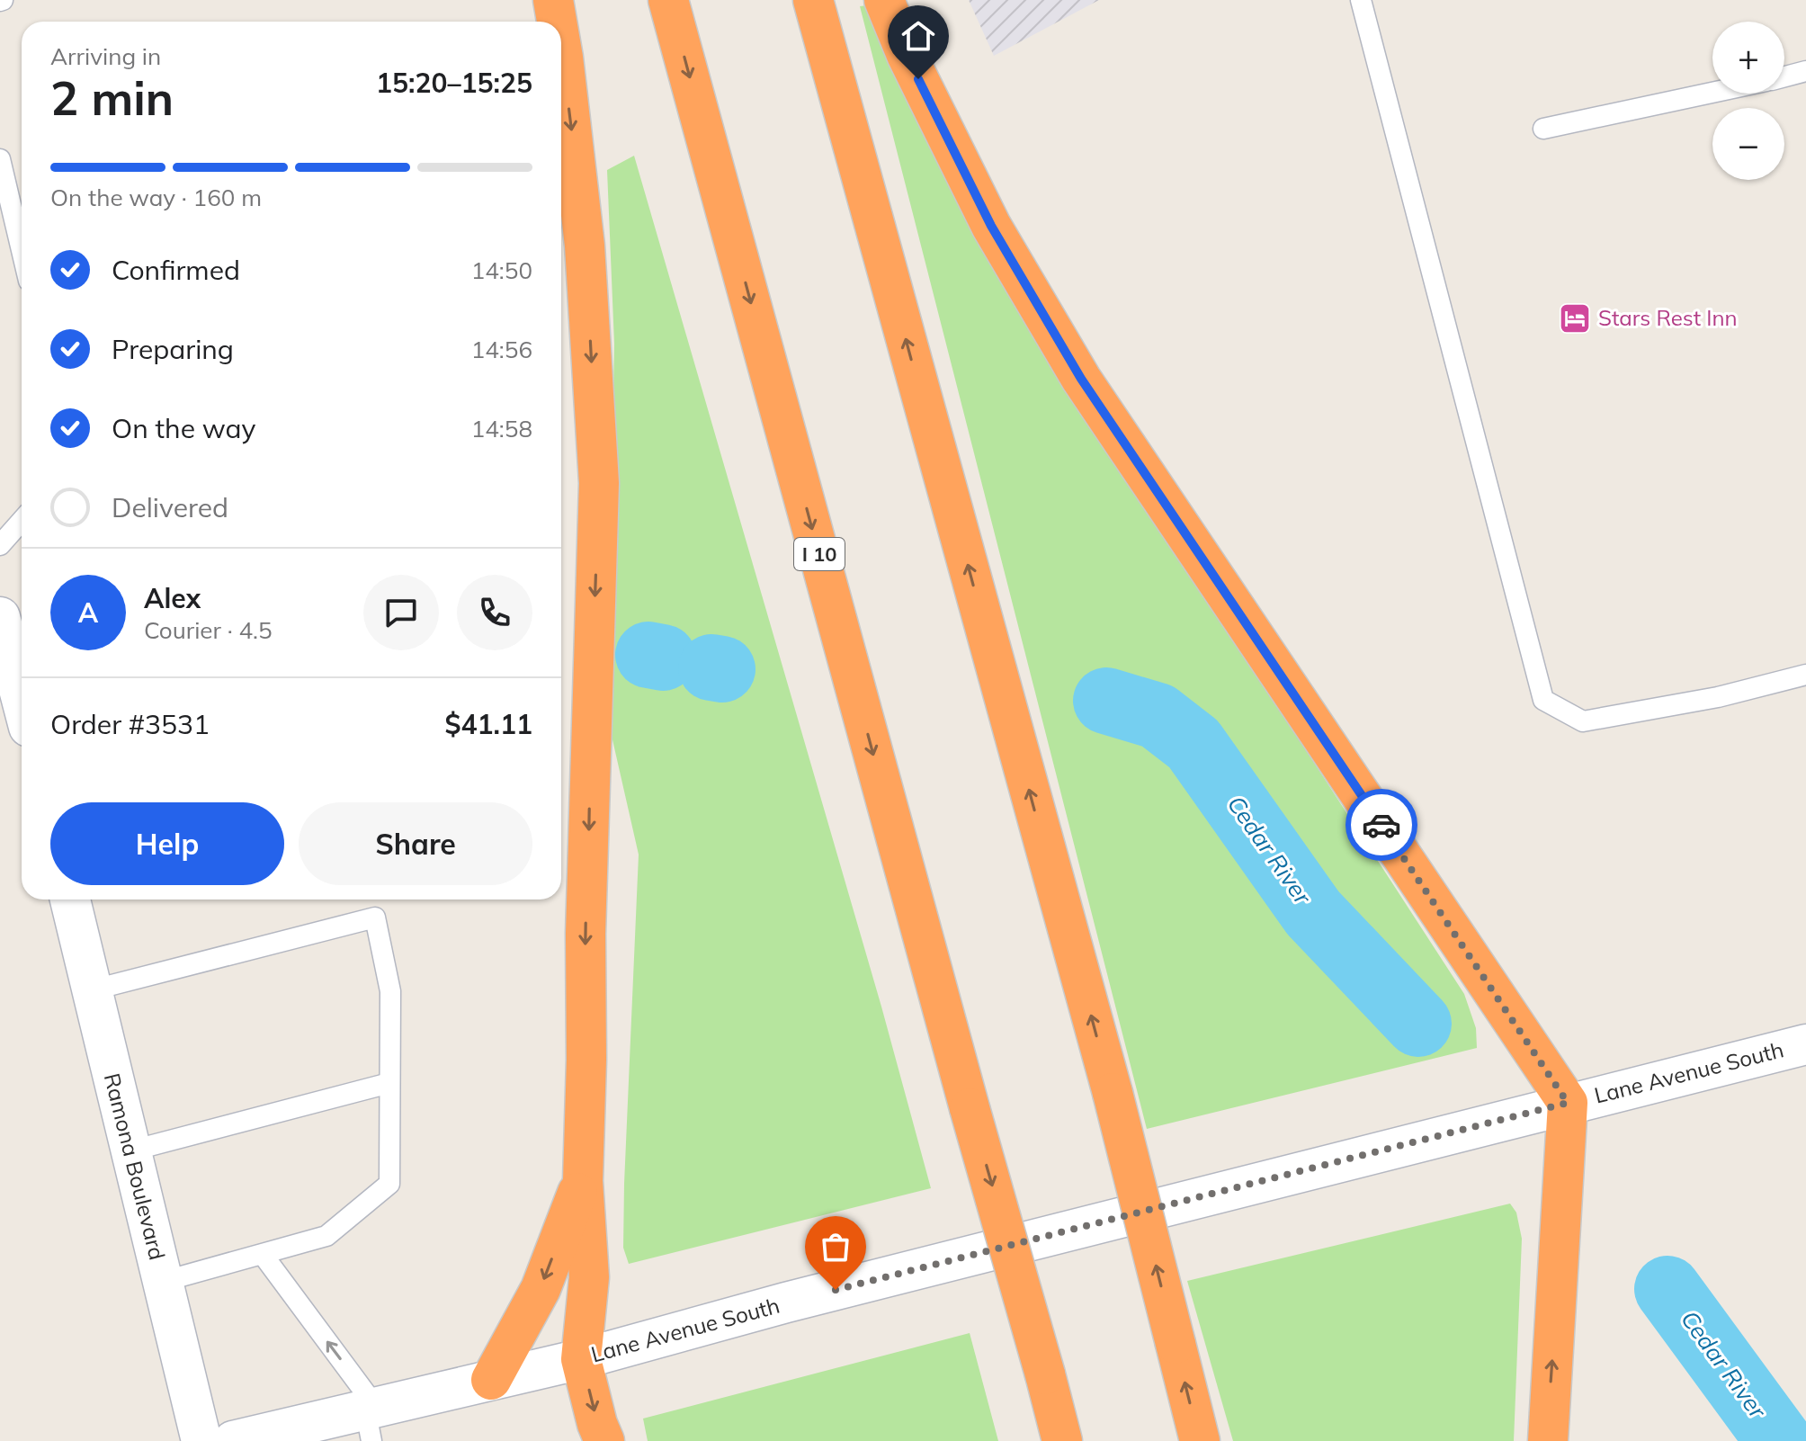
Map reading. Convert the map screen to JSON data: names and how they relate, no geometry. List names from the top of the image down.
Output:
{
  "streets": {
    "highway": ["I 10"],
    "main road": ["Lane Avenue South", "Ramona Boulevard"]
  },
  "water": ["Cedar River"],
  "places": {
    "hotel": ["Stars Rest Inn"]
  },
  "page": {
    "map_buttons": ["+", "−"],
    "heading": ["2 min", "Arriving in", "15:20–15:25"],
    "panel": [
      "Alex",
      "Courier · 4.5",
      "Order #3531",
      "$41.11"
    ],
    "bar": "On the way · 160 m",
    "list": [
      ["Confirmed", "14:50"],
      ["Preparing", "14:56"],
      ["On the way", "14:58"],
      "Delivered"
    ],
    "round": "A",
    "buttons": ["Help", "Share"]
  }
}
